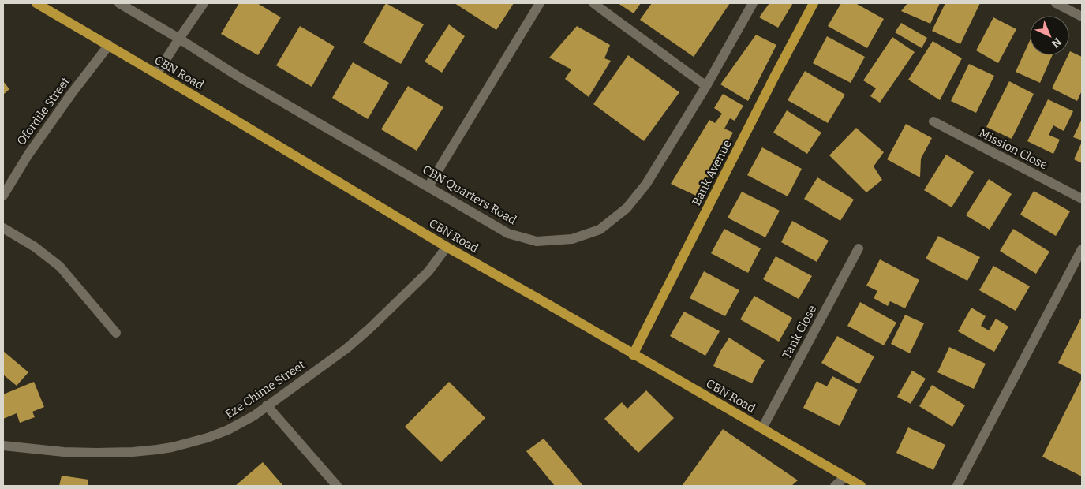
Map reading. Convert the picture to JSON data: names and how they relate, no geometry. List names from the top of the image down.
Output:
{
  "streets": {
    "main road": ["CBN Road", "Bank Avenue"],
    "street": [
      "Ofordile Street",
      "Mission Close",
      "CBN Quarters Road",
      "Tank Close",
      "Eze Chime Street"
    ]
  },
  "crossings": [
    ["CBN Road", "Ofordile Street"],
    ["CBN Road", "Bank Avenue"],
    ["CBN Road", "Tank Close"],
    ["CBN Road", "Eze Chime Street"]
  ],
  "north": "bottom right"
}
